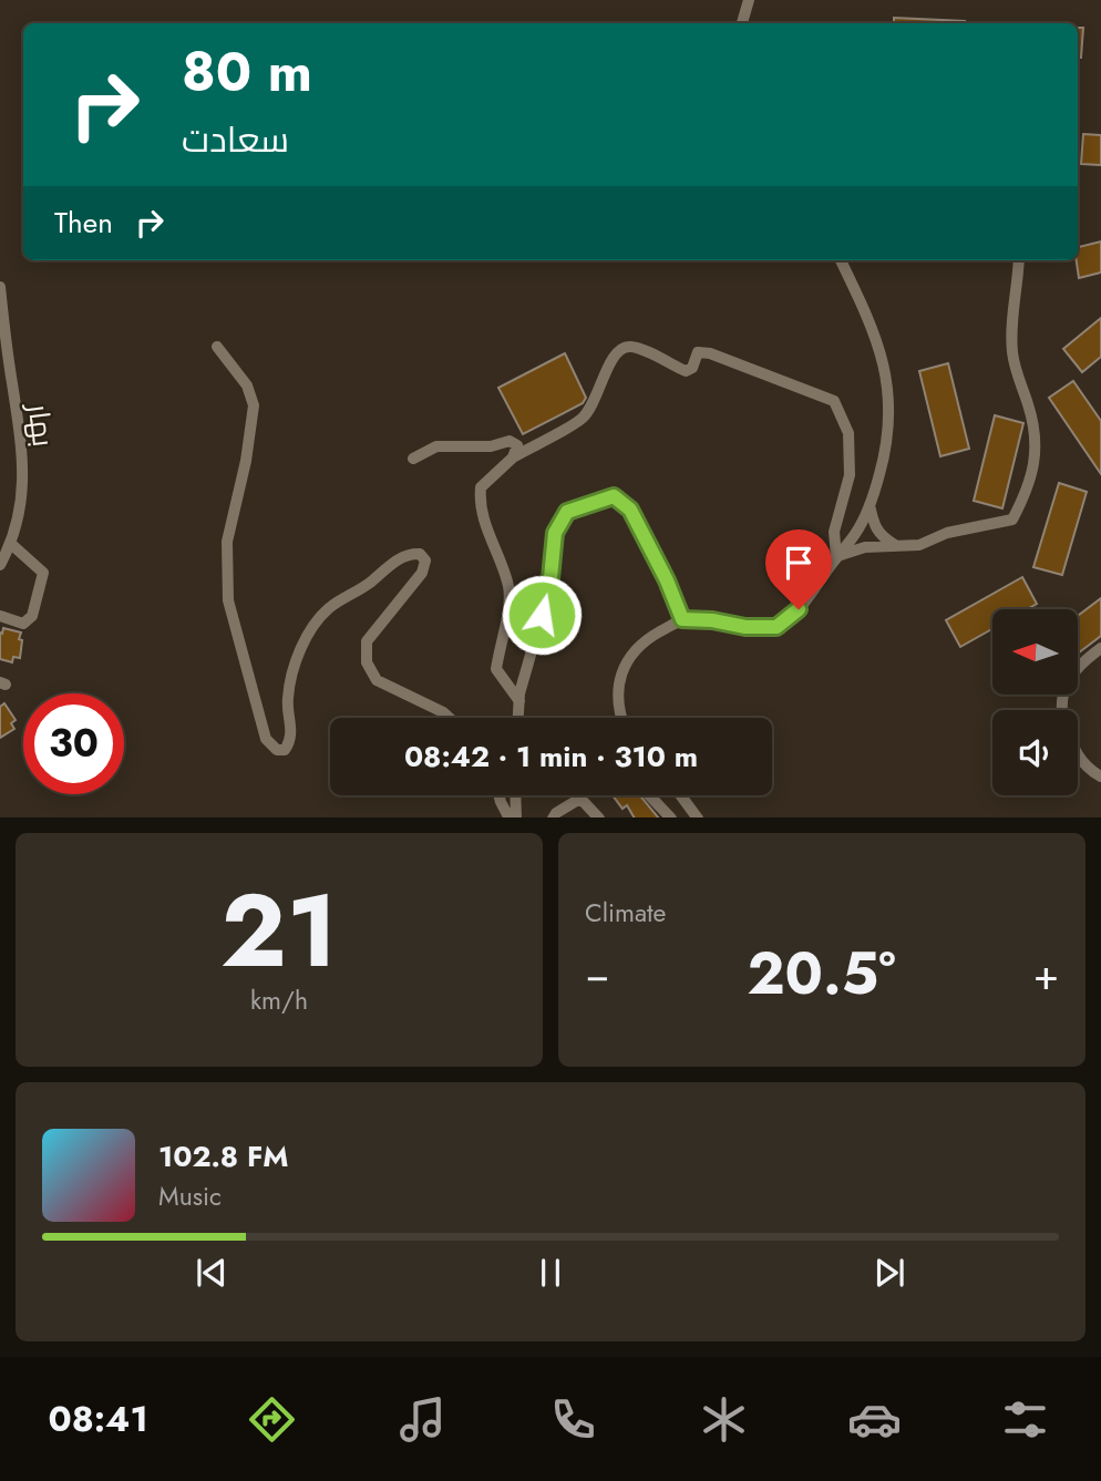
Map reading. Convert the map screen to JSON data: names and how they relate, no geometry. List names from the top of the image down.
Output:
{
  "streets": {
    "street": ["بهار"]
  },
  "north": "left",
  "page": {
    "turn": ["80 m", "سعادت"],
    "then": "Then",
    "limit": "30",
    "trip": "08:42 · 1 min · 310 m",
    "tile": [
      ["21", "km/h"],
      "Climate"
    ],
    "heat": ["−", "20.5°", "+"],
    "song": ["102.8 FM", "Music"],
    "tabs": "08:41"
  }
}
